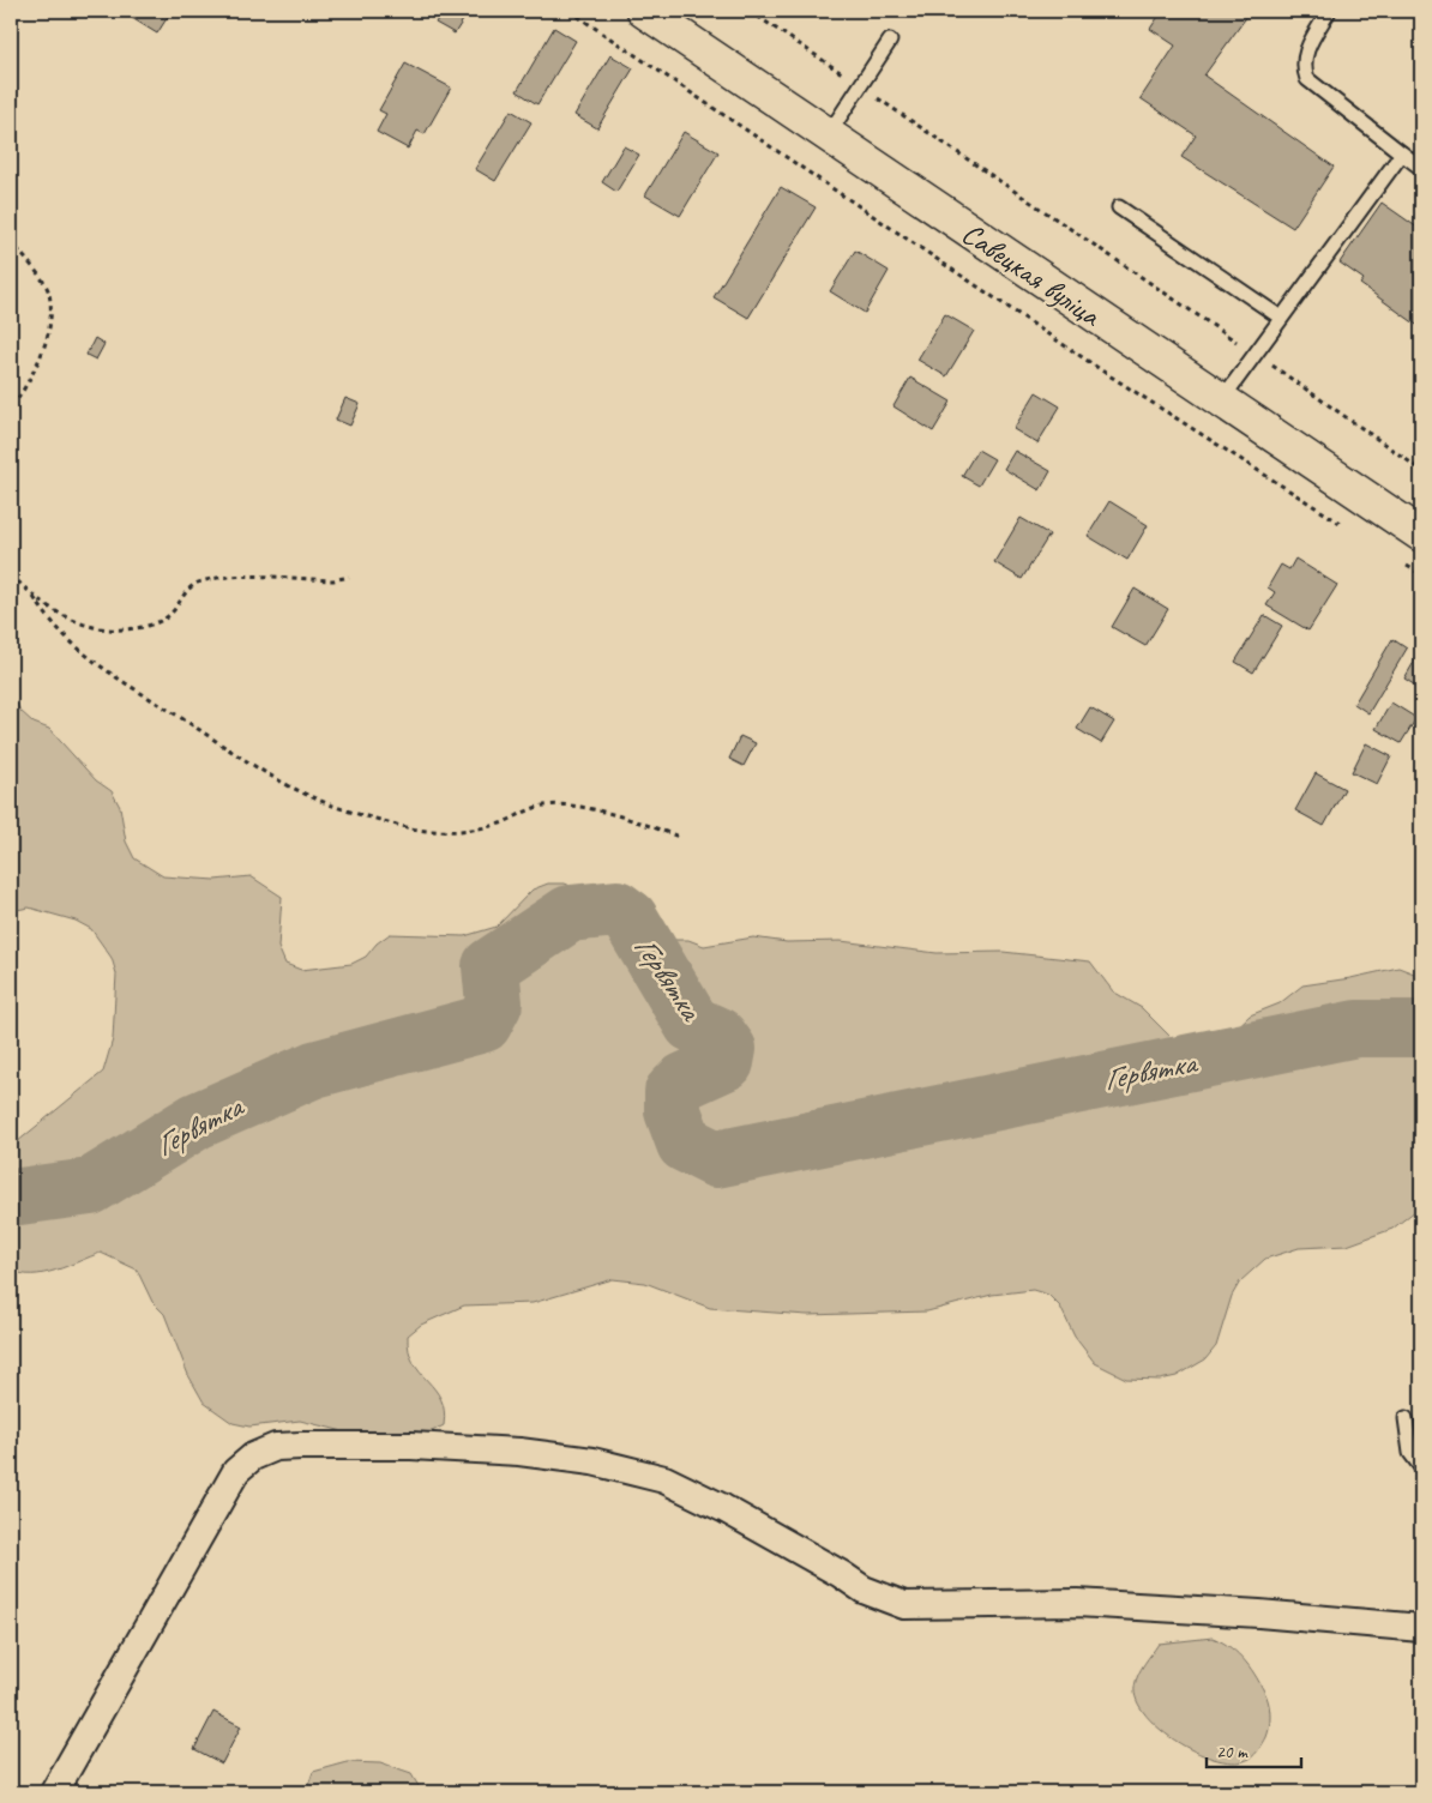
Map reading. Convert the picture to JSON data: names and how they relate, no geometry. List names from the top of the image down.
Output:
{
  "streets": {
    "main road": ["Савецкая вуліца"]
  },
  "water": ["Гервятка"],
  "scale_bar": "20 m"
}
